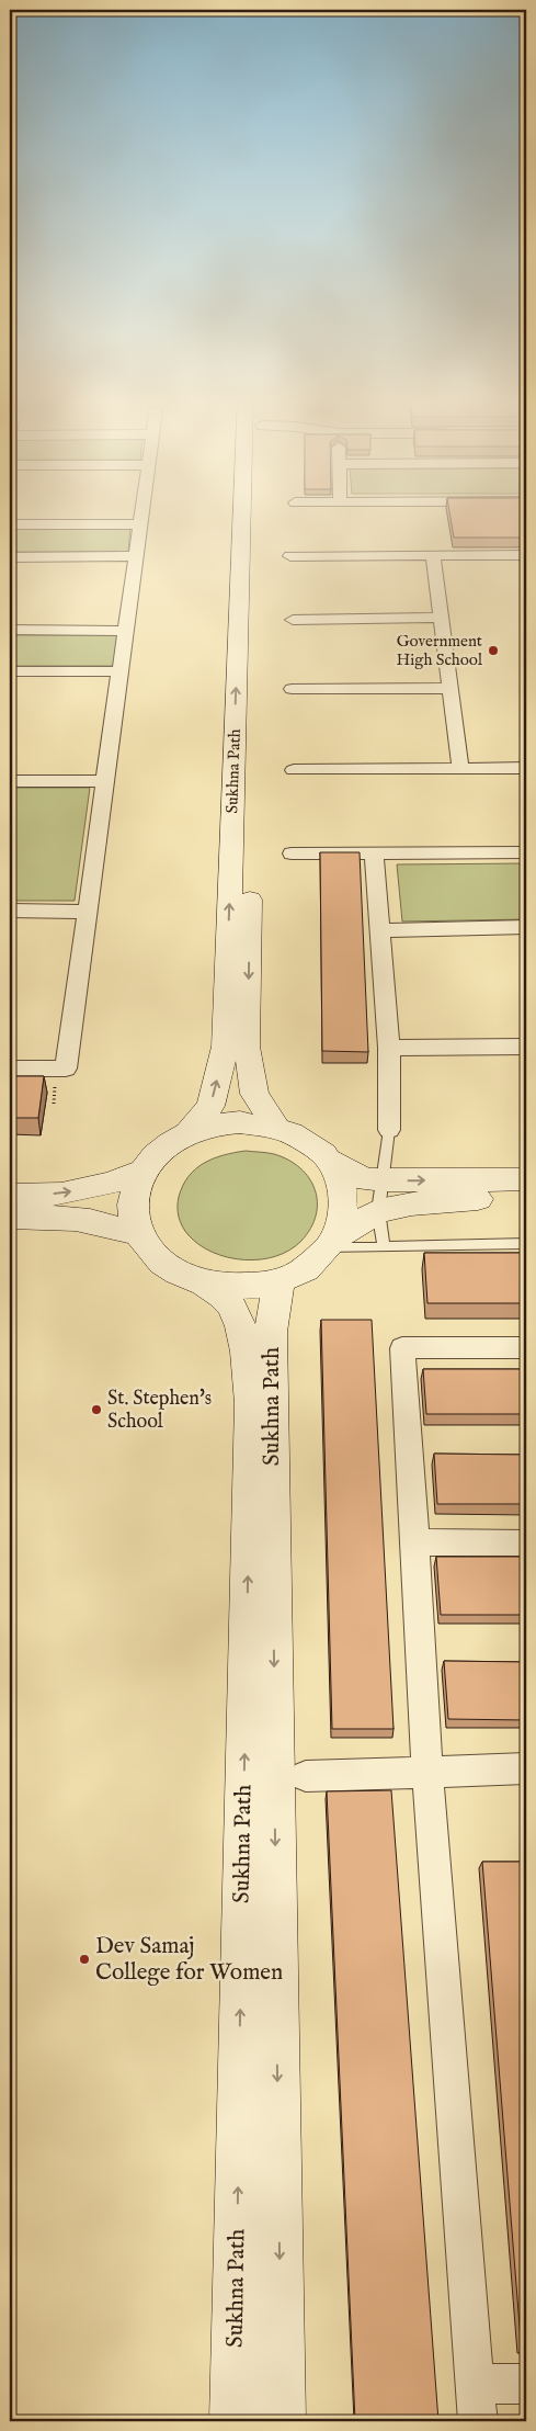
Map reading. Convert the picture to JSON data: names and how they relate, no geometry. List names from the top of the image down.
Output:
{
  "streets": {
    "main road": ["Sukhna Path"]
  },
  "places": ["Government High School", "St. Stephen's School", "Dev Samaj College for Women"]
}
